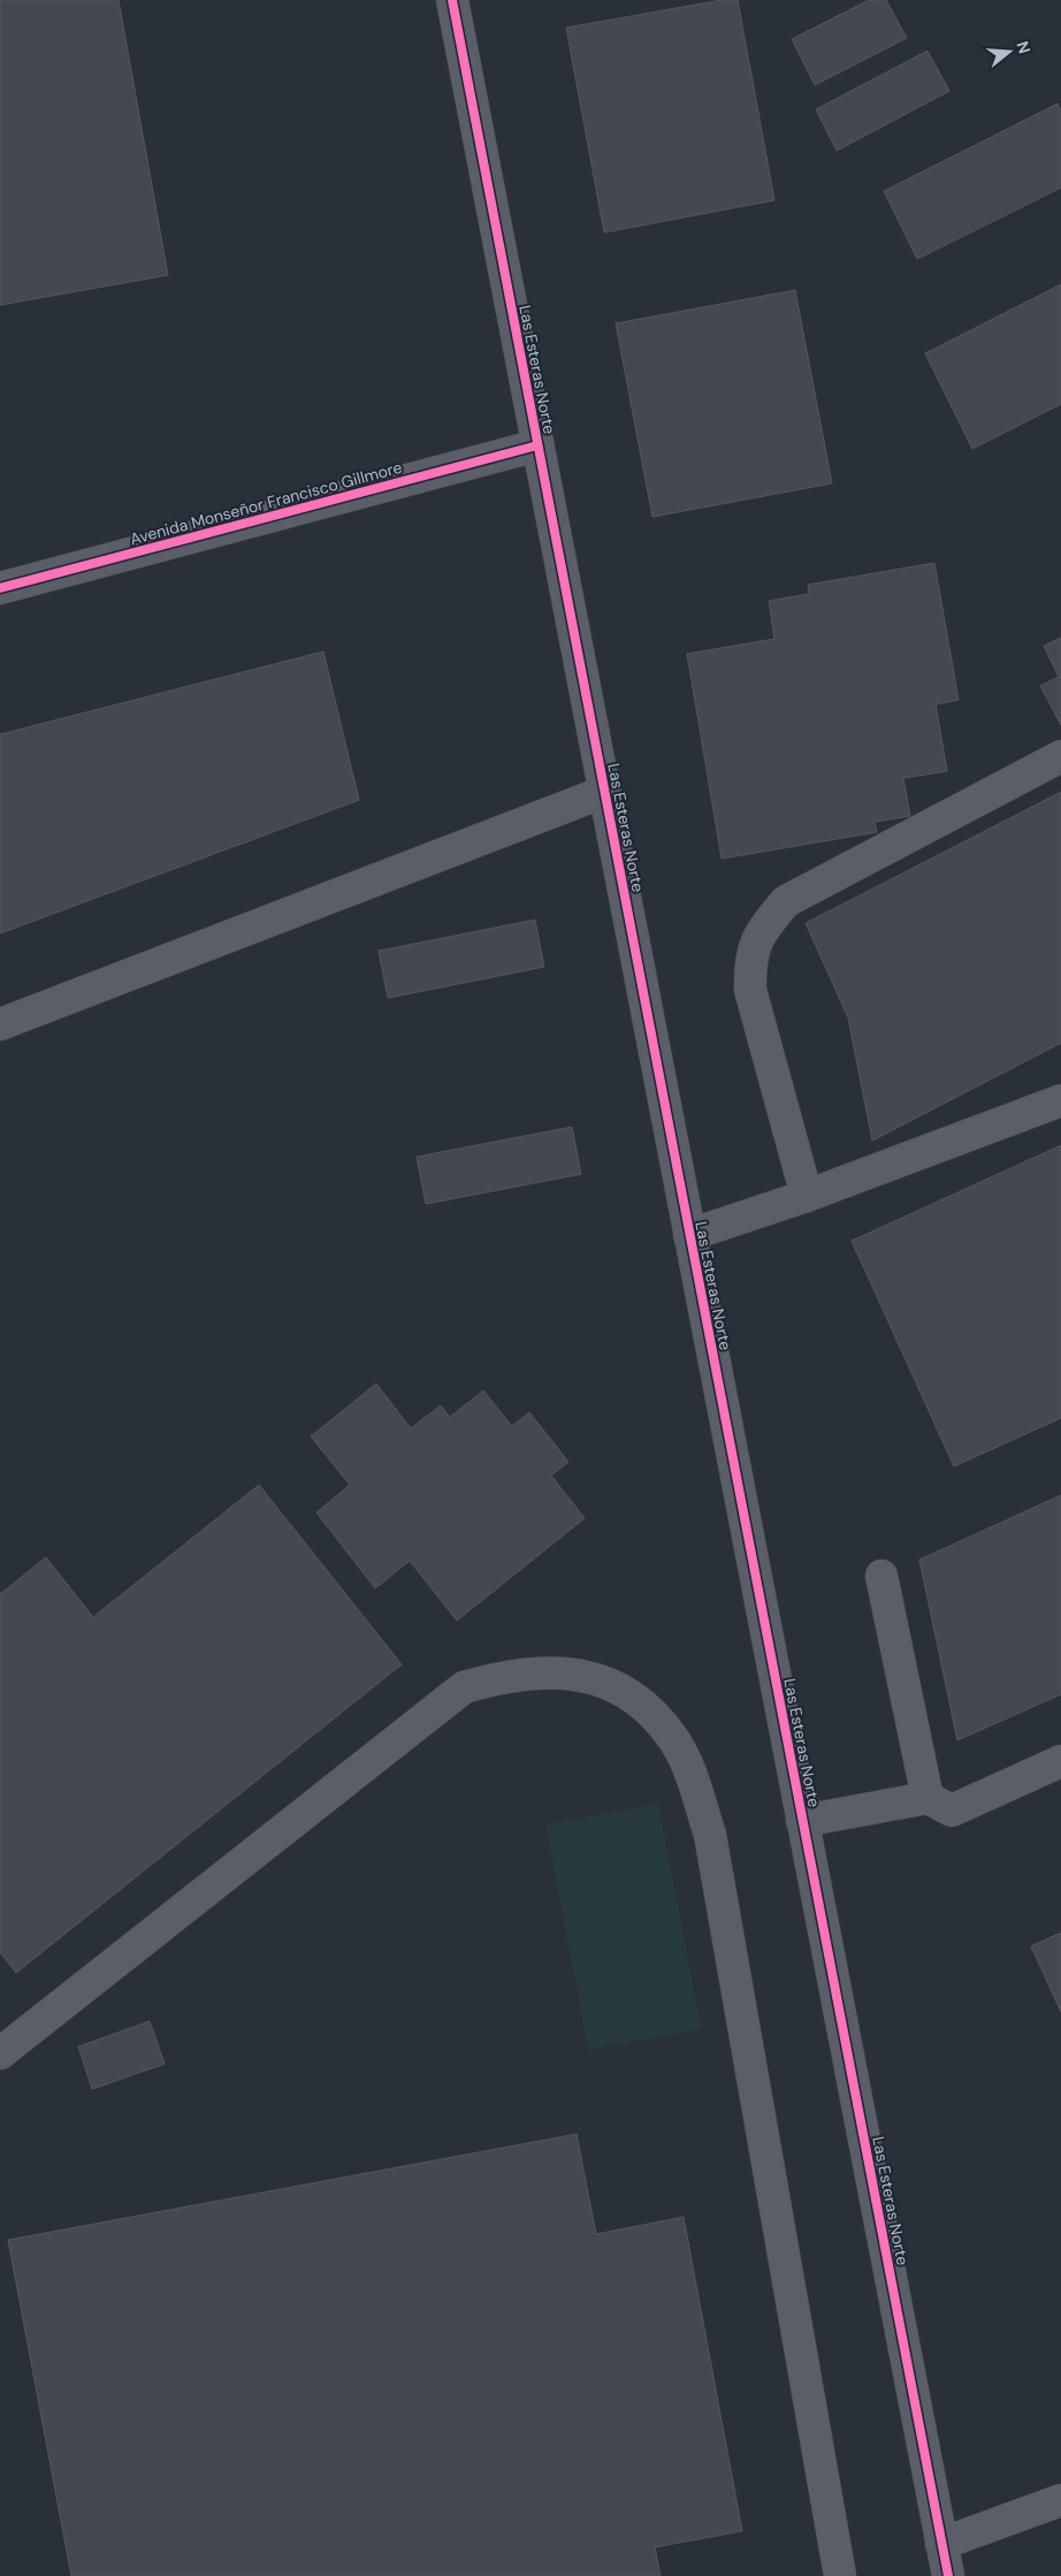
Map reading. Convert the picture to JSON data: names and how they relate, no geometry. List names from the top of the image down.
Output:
{
  "streets": {
    "street": ["Las Esteras Norte", "Avenida Monseñor Francisco Gillmore"]
  },
  "crossings": [
    ["Las Esteras Norte", "Avenida Monseñor Francisco Gillmore"]
  ],
  "north": "right"
}
